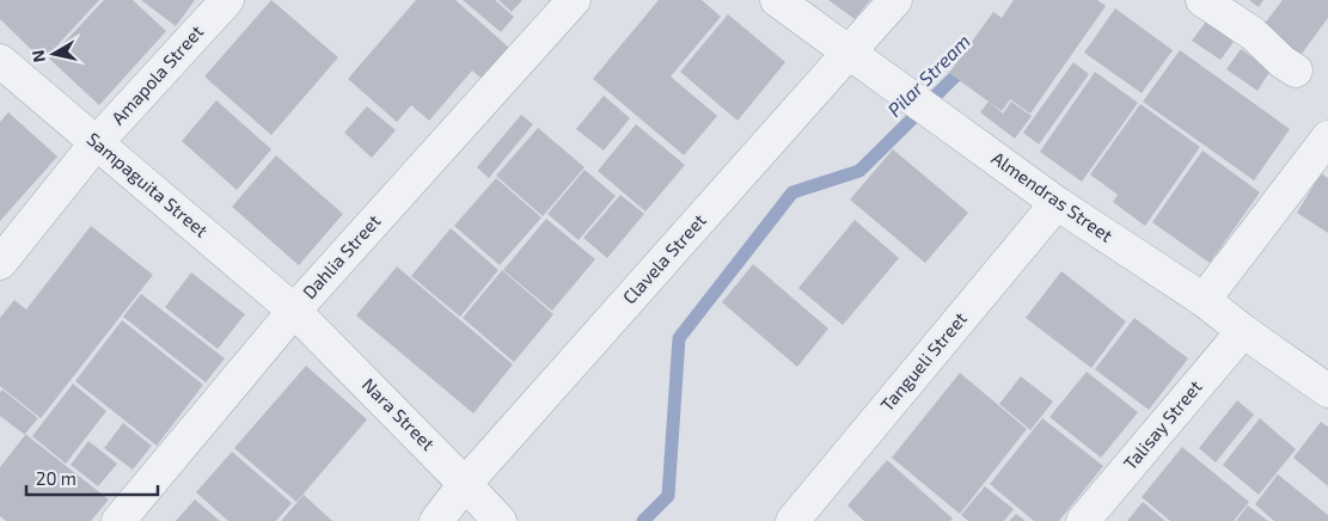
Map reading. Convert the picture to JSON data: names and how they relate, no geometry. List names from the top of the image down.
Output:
{
  "streets": {
    "street": [
      "Amapola Street",
      "Sampaguita Street",
      "Almendras Street",
      "Dahlia Street",
      "Clavela Street",
      "Tangueli Street",
      "Nara Street",
      "Talisay Street"
    ]
  },
  "crossings": [
    ["Amapola Street", "Sampaguita Street"],
    ["Sampaguita Street", "Dahlia Street"],
    ["Sampaguita Street", "Nara Street"],
    ["Almendras Street", "Clavela Street"],
    ["Almendras Street", "Tangueli Street"],
    ["Almendras Street", "Talisay Street"],
    ["Dahlia Street", "Nara Street"],
    ["Clavela Street", "Nara Street"]
  ],
  "water": ["Pilar Stream"],
  "scale_bar": "20 m",
  "north": "left"
}
